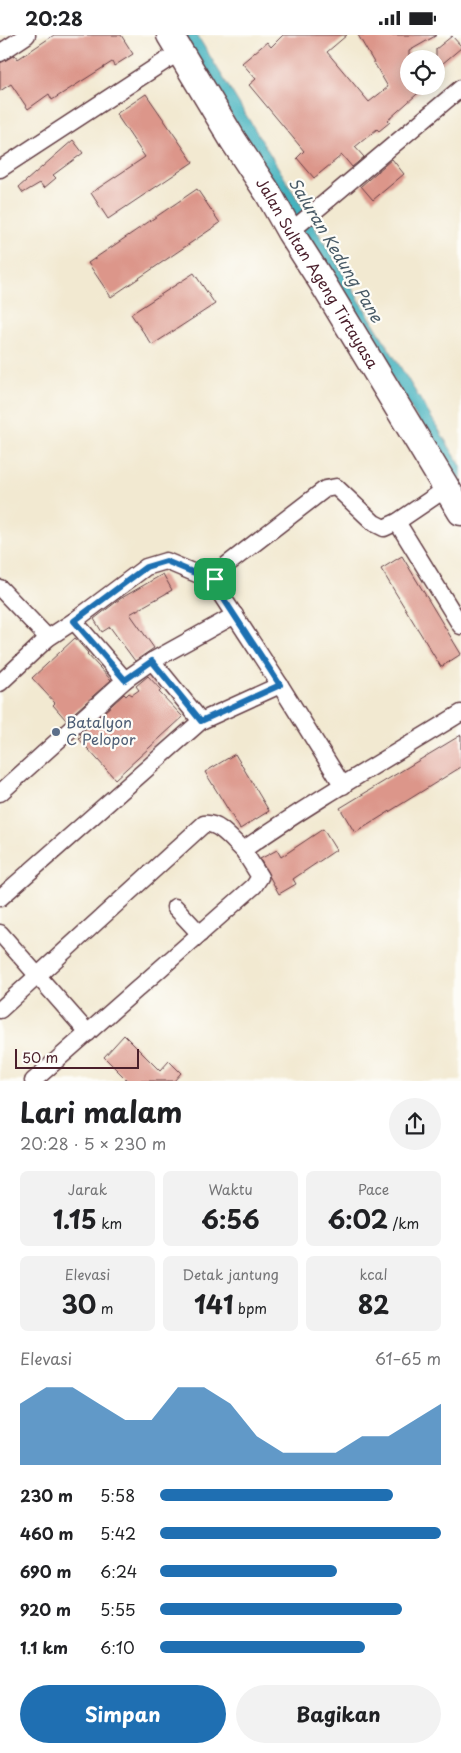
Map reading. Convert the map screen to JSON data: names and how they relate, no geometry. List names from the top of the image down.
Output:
{
  "streets": {
    "main road": ["Jalan Sultan Ageng Tirtayasa"]
  },
  "water": ["Saluran Kedung Pane"],
  "places": ["Batalyon C Pelopor"],
  "scale_bar": "50 m",
  "page": {
    "status": "20:28",
    "scale": "50 m",
    "heading": ["Lari malam", "20:28 · 5 × 230 m"],
    "stats": [
      ["Jarak", "1.15 km"],
      ["Waktu", "6:56"],
      ["Pace", "6:02 /km"],
      ["Elevasi", "30 m"],
      ["Detak jantung", "141 bpm"],
      ["kcal", "82"]
    ],
    "chart": ["Elevasi", "61–65 m"],
    "list": [
      {
        "name": "230 m",
        "note": "5:58"
      },
      {
        "name": "460 m",
        "note": "5:42"
      },
      {
        "name": "690 m",
        "note": "6:24"
      },
      {
        "name": "920 m",
        "note": "5:55"
      },
      {
        "name": "1.1 km",
        "note": "6:10"
      }
    ],
    "buttons": ["Simpan", "Bagikan"]
  }
}
